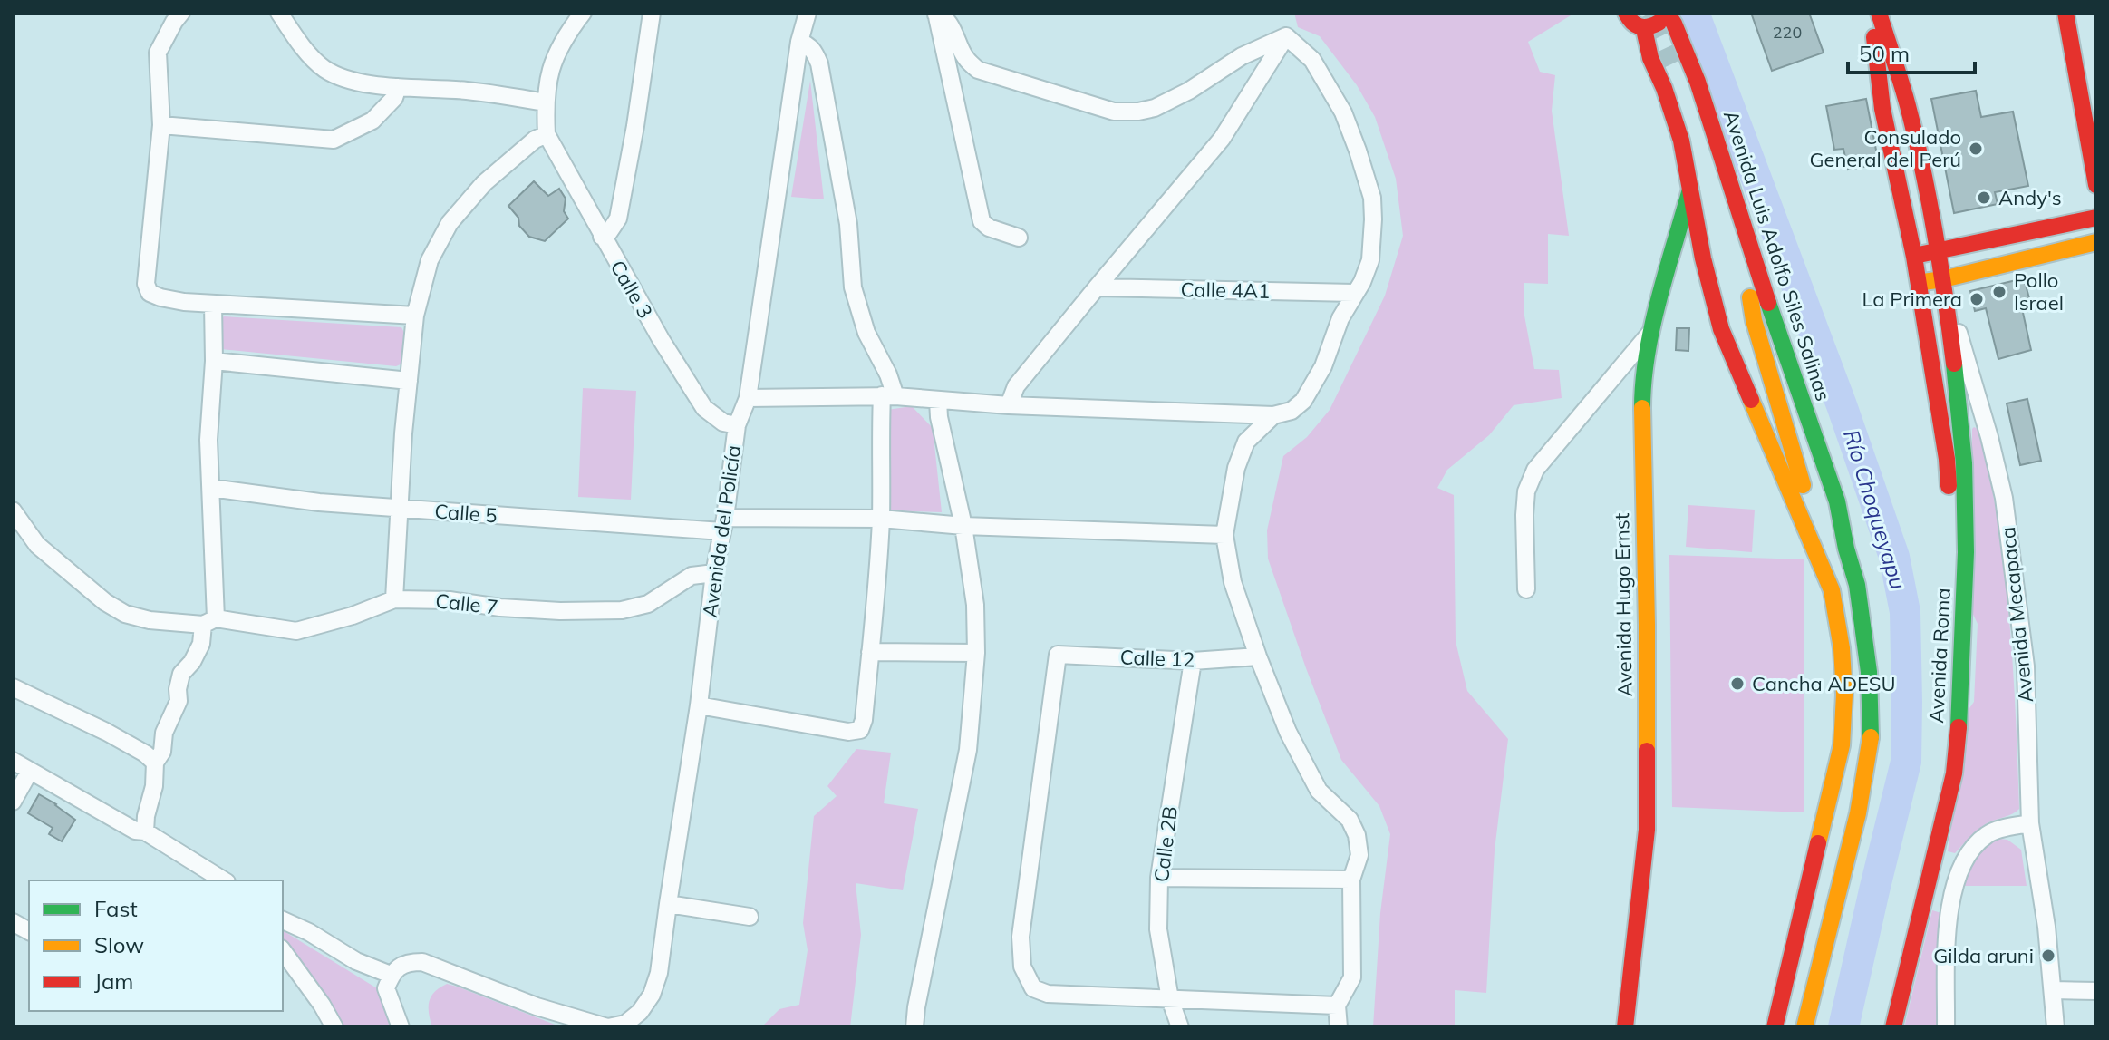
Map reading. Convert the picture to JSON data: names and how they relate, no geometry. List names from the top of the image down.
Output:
{
  "streets": {
    "main road": ["Avenida Luis Adolfo Siles Salinas", "Avenida Hugo Ernst", "Avenida Roma"],
    "street": [
      "Calle 3",
      "Calle 4A1",
      "Calle 5",
      "Avenida del Policía",
      "Calle 7",
      "Avenida Mecapaca",
      "Calle 12",
      "Calle 2B"
    ]
  },
  "crossings": [
    ["Calle 3", "Avenida del Policía"],
    ["Calle 5", "Avenida del Policía"],
    ["Avenida del Policía", "Calle 7"],
    ["Avenida Mecapaca", "Avenida Roma"],
    ["Calle 12", "Calle 2B"]
  ],
  "water": ["Río Choqueyapu"],
  "places": [
    "Consulado General del Perú",
    "Andy's",
    "Pollo Israel",
    "La Primera",
    "Cancha ADESU",
    "Gilda aruni"
  ],
  "house_numbers": ["220"],
  "legend": ["Fast", "Slow", "Jam"],
  "scale_bar": "50 m"
}
